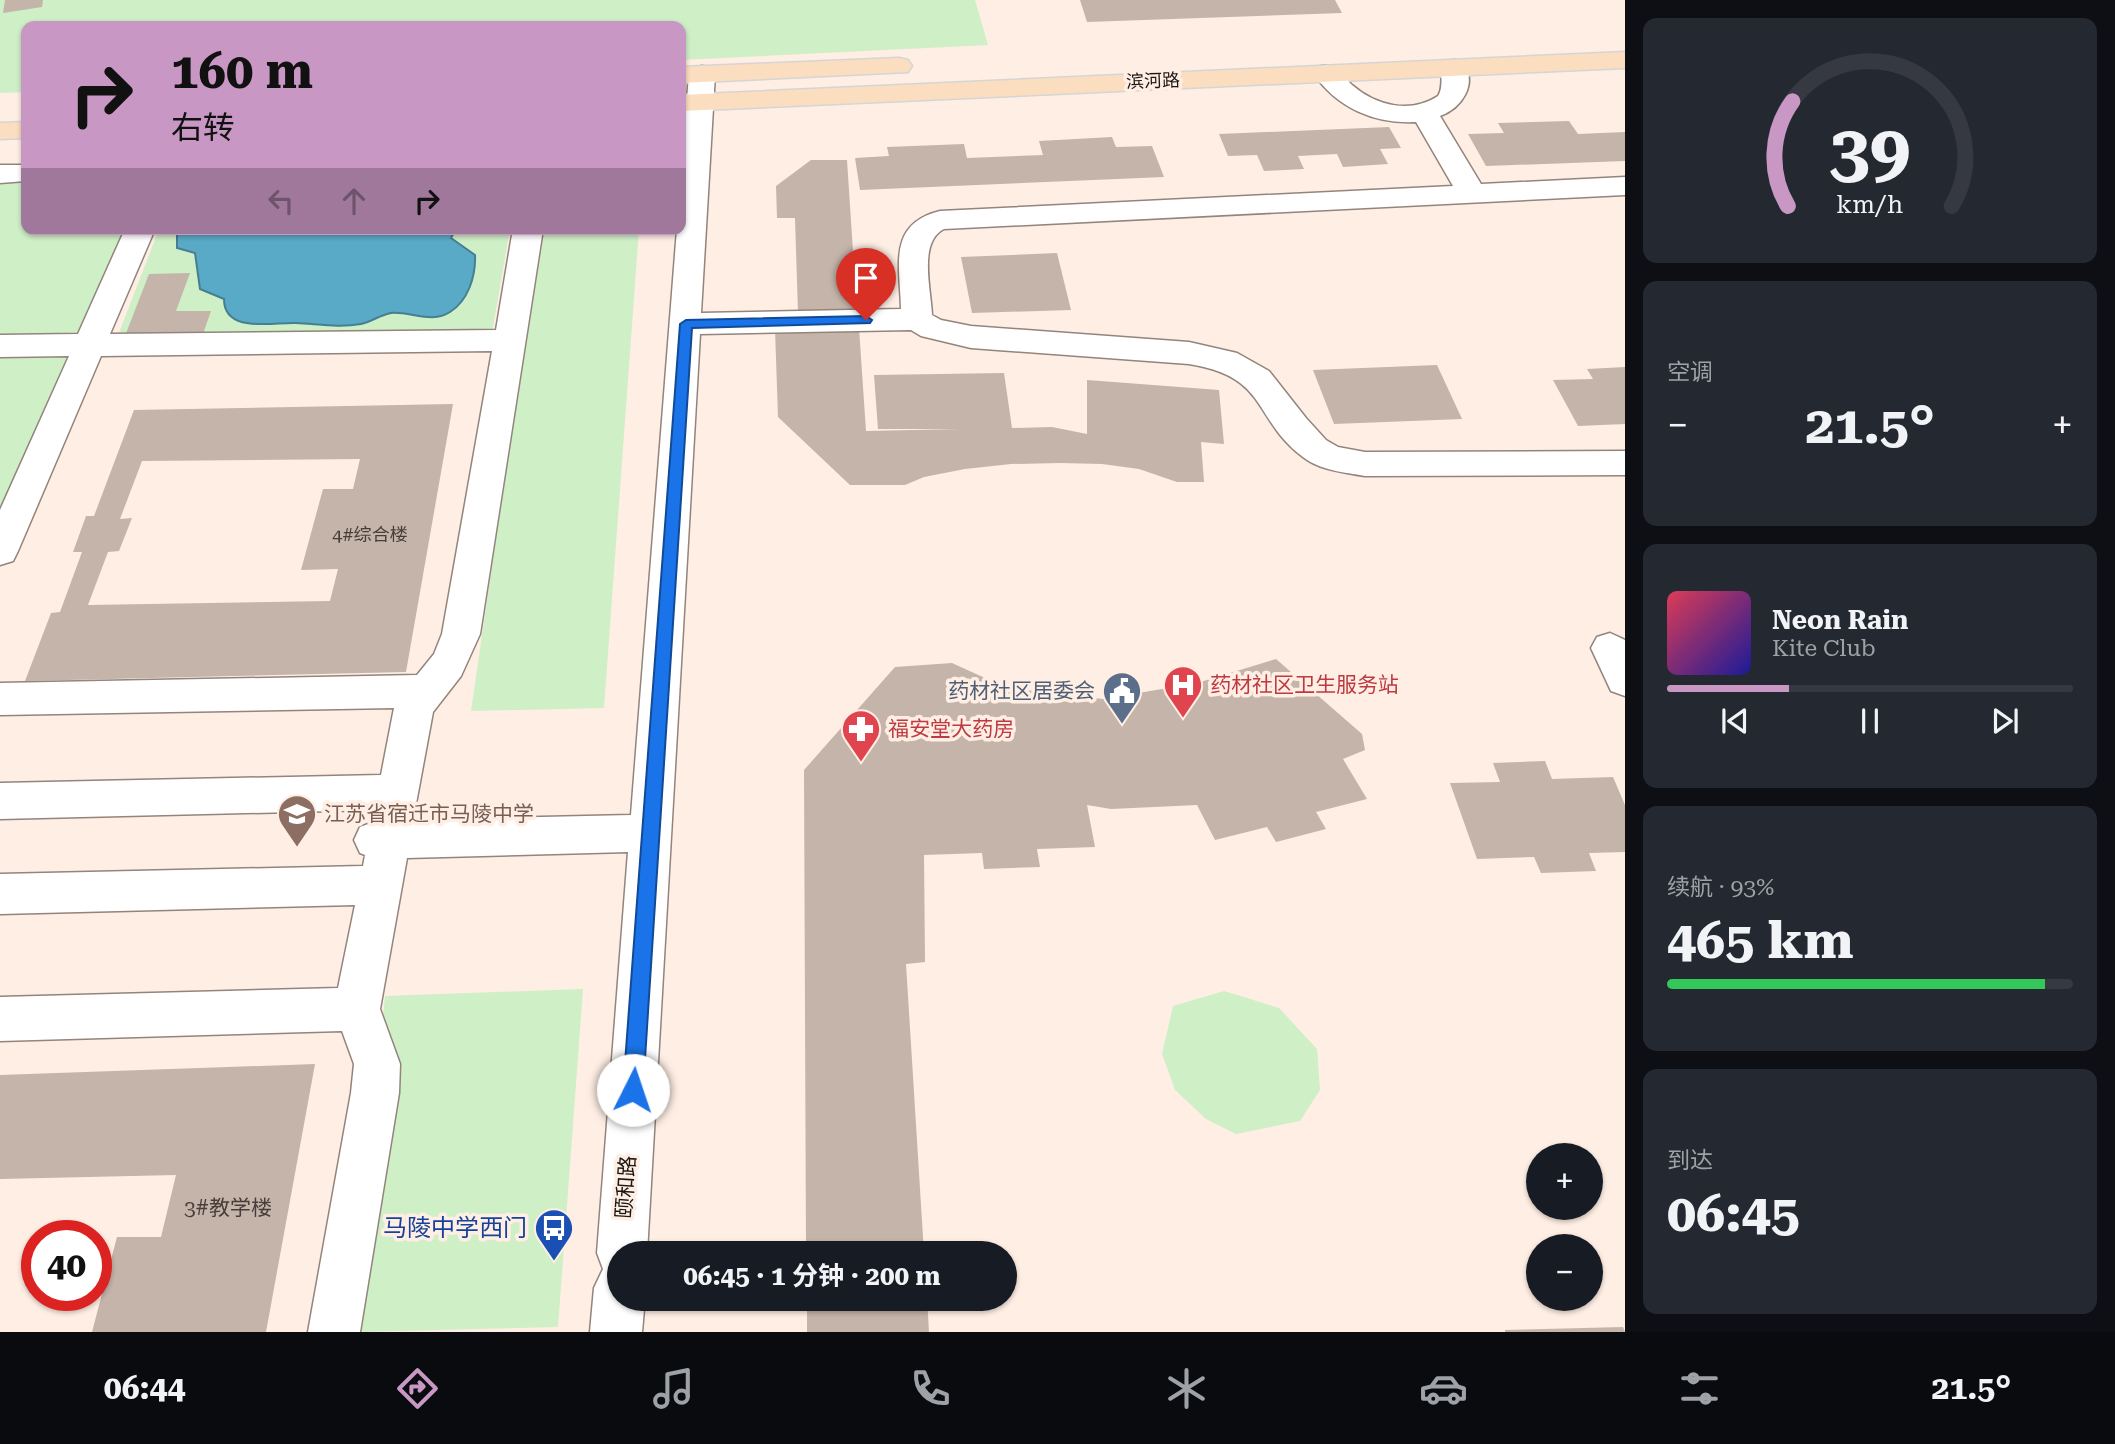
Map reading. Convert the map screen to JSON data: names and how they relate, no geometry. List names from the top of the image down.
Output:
{
  "streets": {
    "main road": ["滨河路"],
    "street": ["颐和路"]
  },
  "crossings": [
    ["滨河路", "颐和路"]
  ],
  "places": {
    "hospital": ["药材社区卫生服务站"],
    "public building": ["药材社区居委会"],
    "pharmacy": ["福安堂大药房"],
    "school or university": ["江苏省宿迁市马陵中学"],
    "bus stop": ["马陵中学西门"]
  },
  "house_numbers": ["4#综合楼", "3#教学楼"],
  "page": {
    "turn": ["160 m", "右转"],
    "tile": [
      "空调",
      ["续航 · 93%", "465 km"],
      ["到达", "06:45"]
    ],
    "heat": ["−", "21.5°", "+"],
    "song": ["Neon Rain", "Kite Club"],
    "map_buttons": ["+", "−"],
    "limit": "40",
    "trip": "06:45 · 1 分钟 · 200 m",
    "tabs": ["06:44", "21.5°"],
    "gauge": ["39", "km/h"]
  }
}
